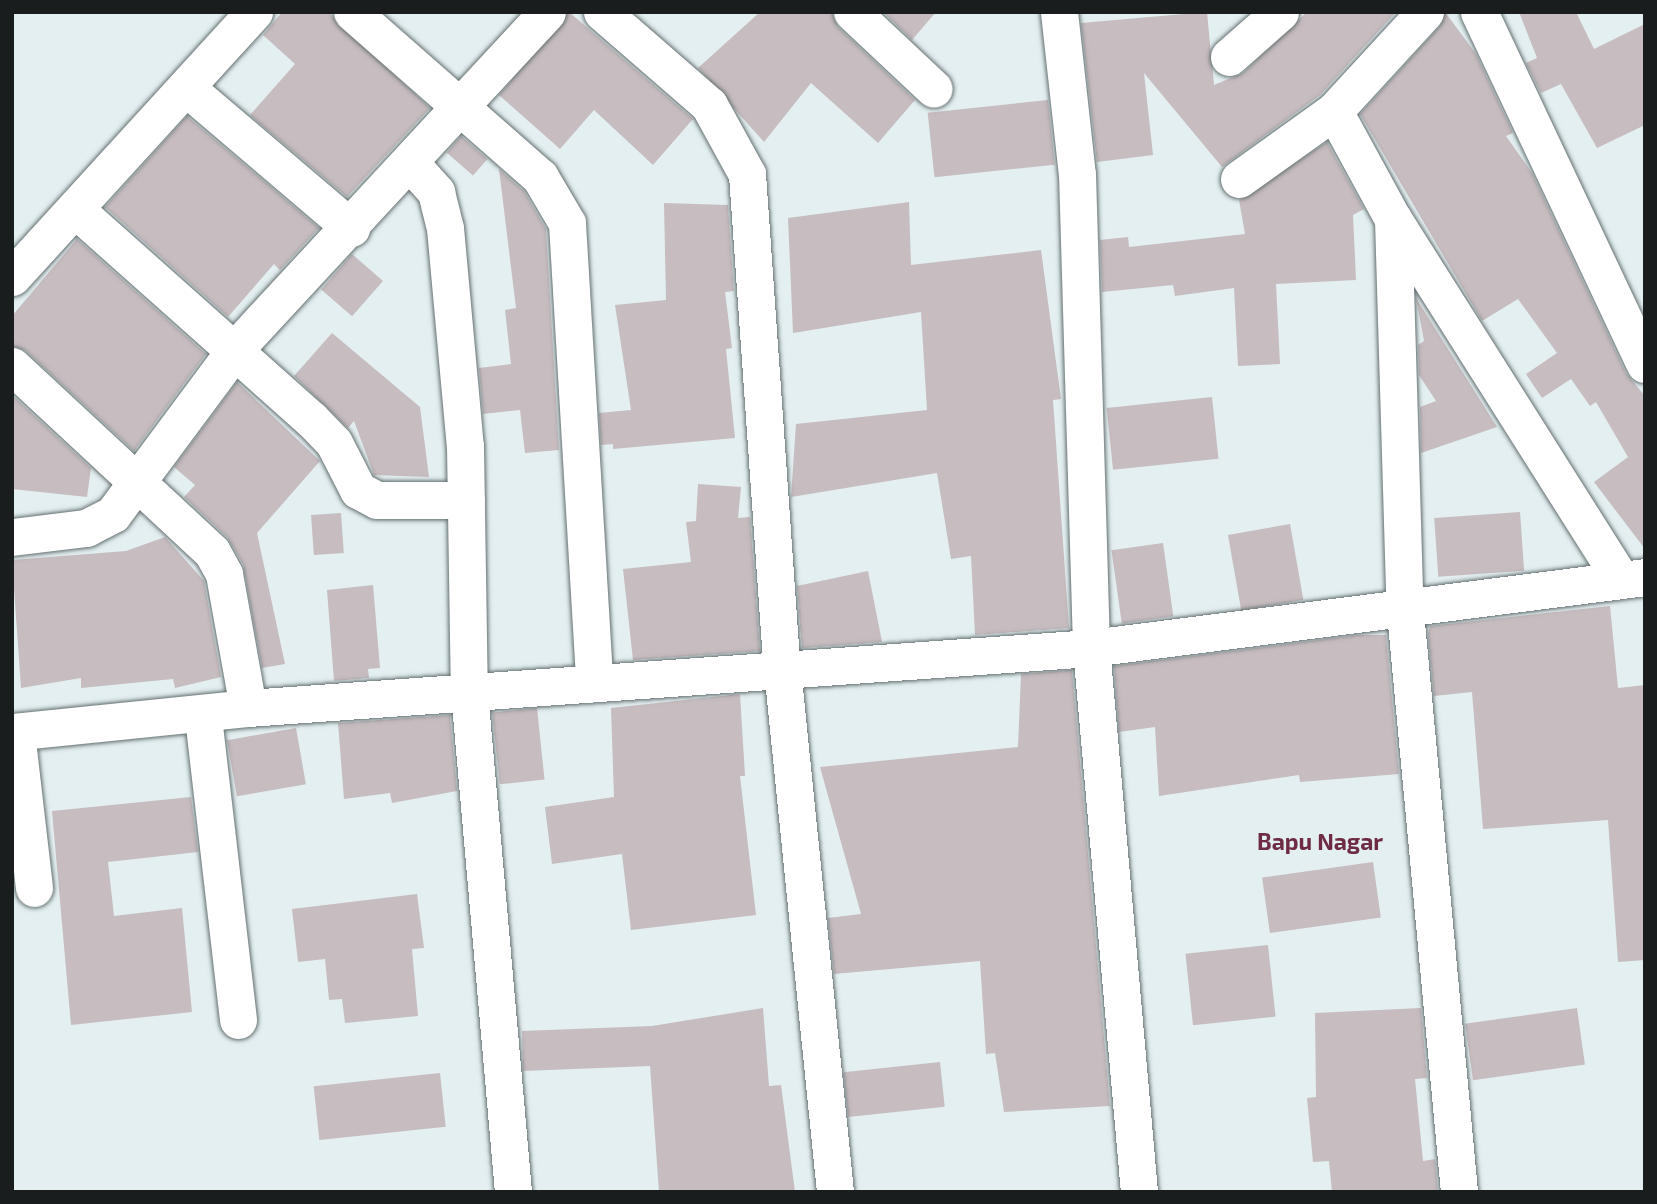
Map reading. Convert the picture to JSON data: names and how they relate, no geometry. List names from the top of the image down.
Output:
{
  "districts": ["Bapu Nagar"]
}
